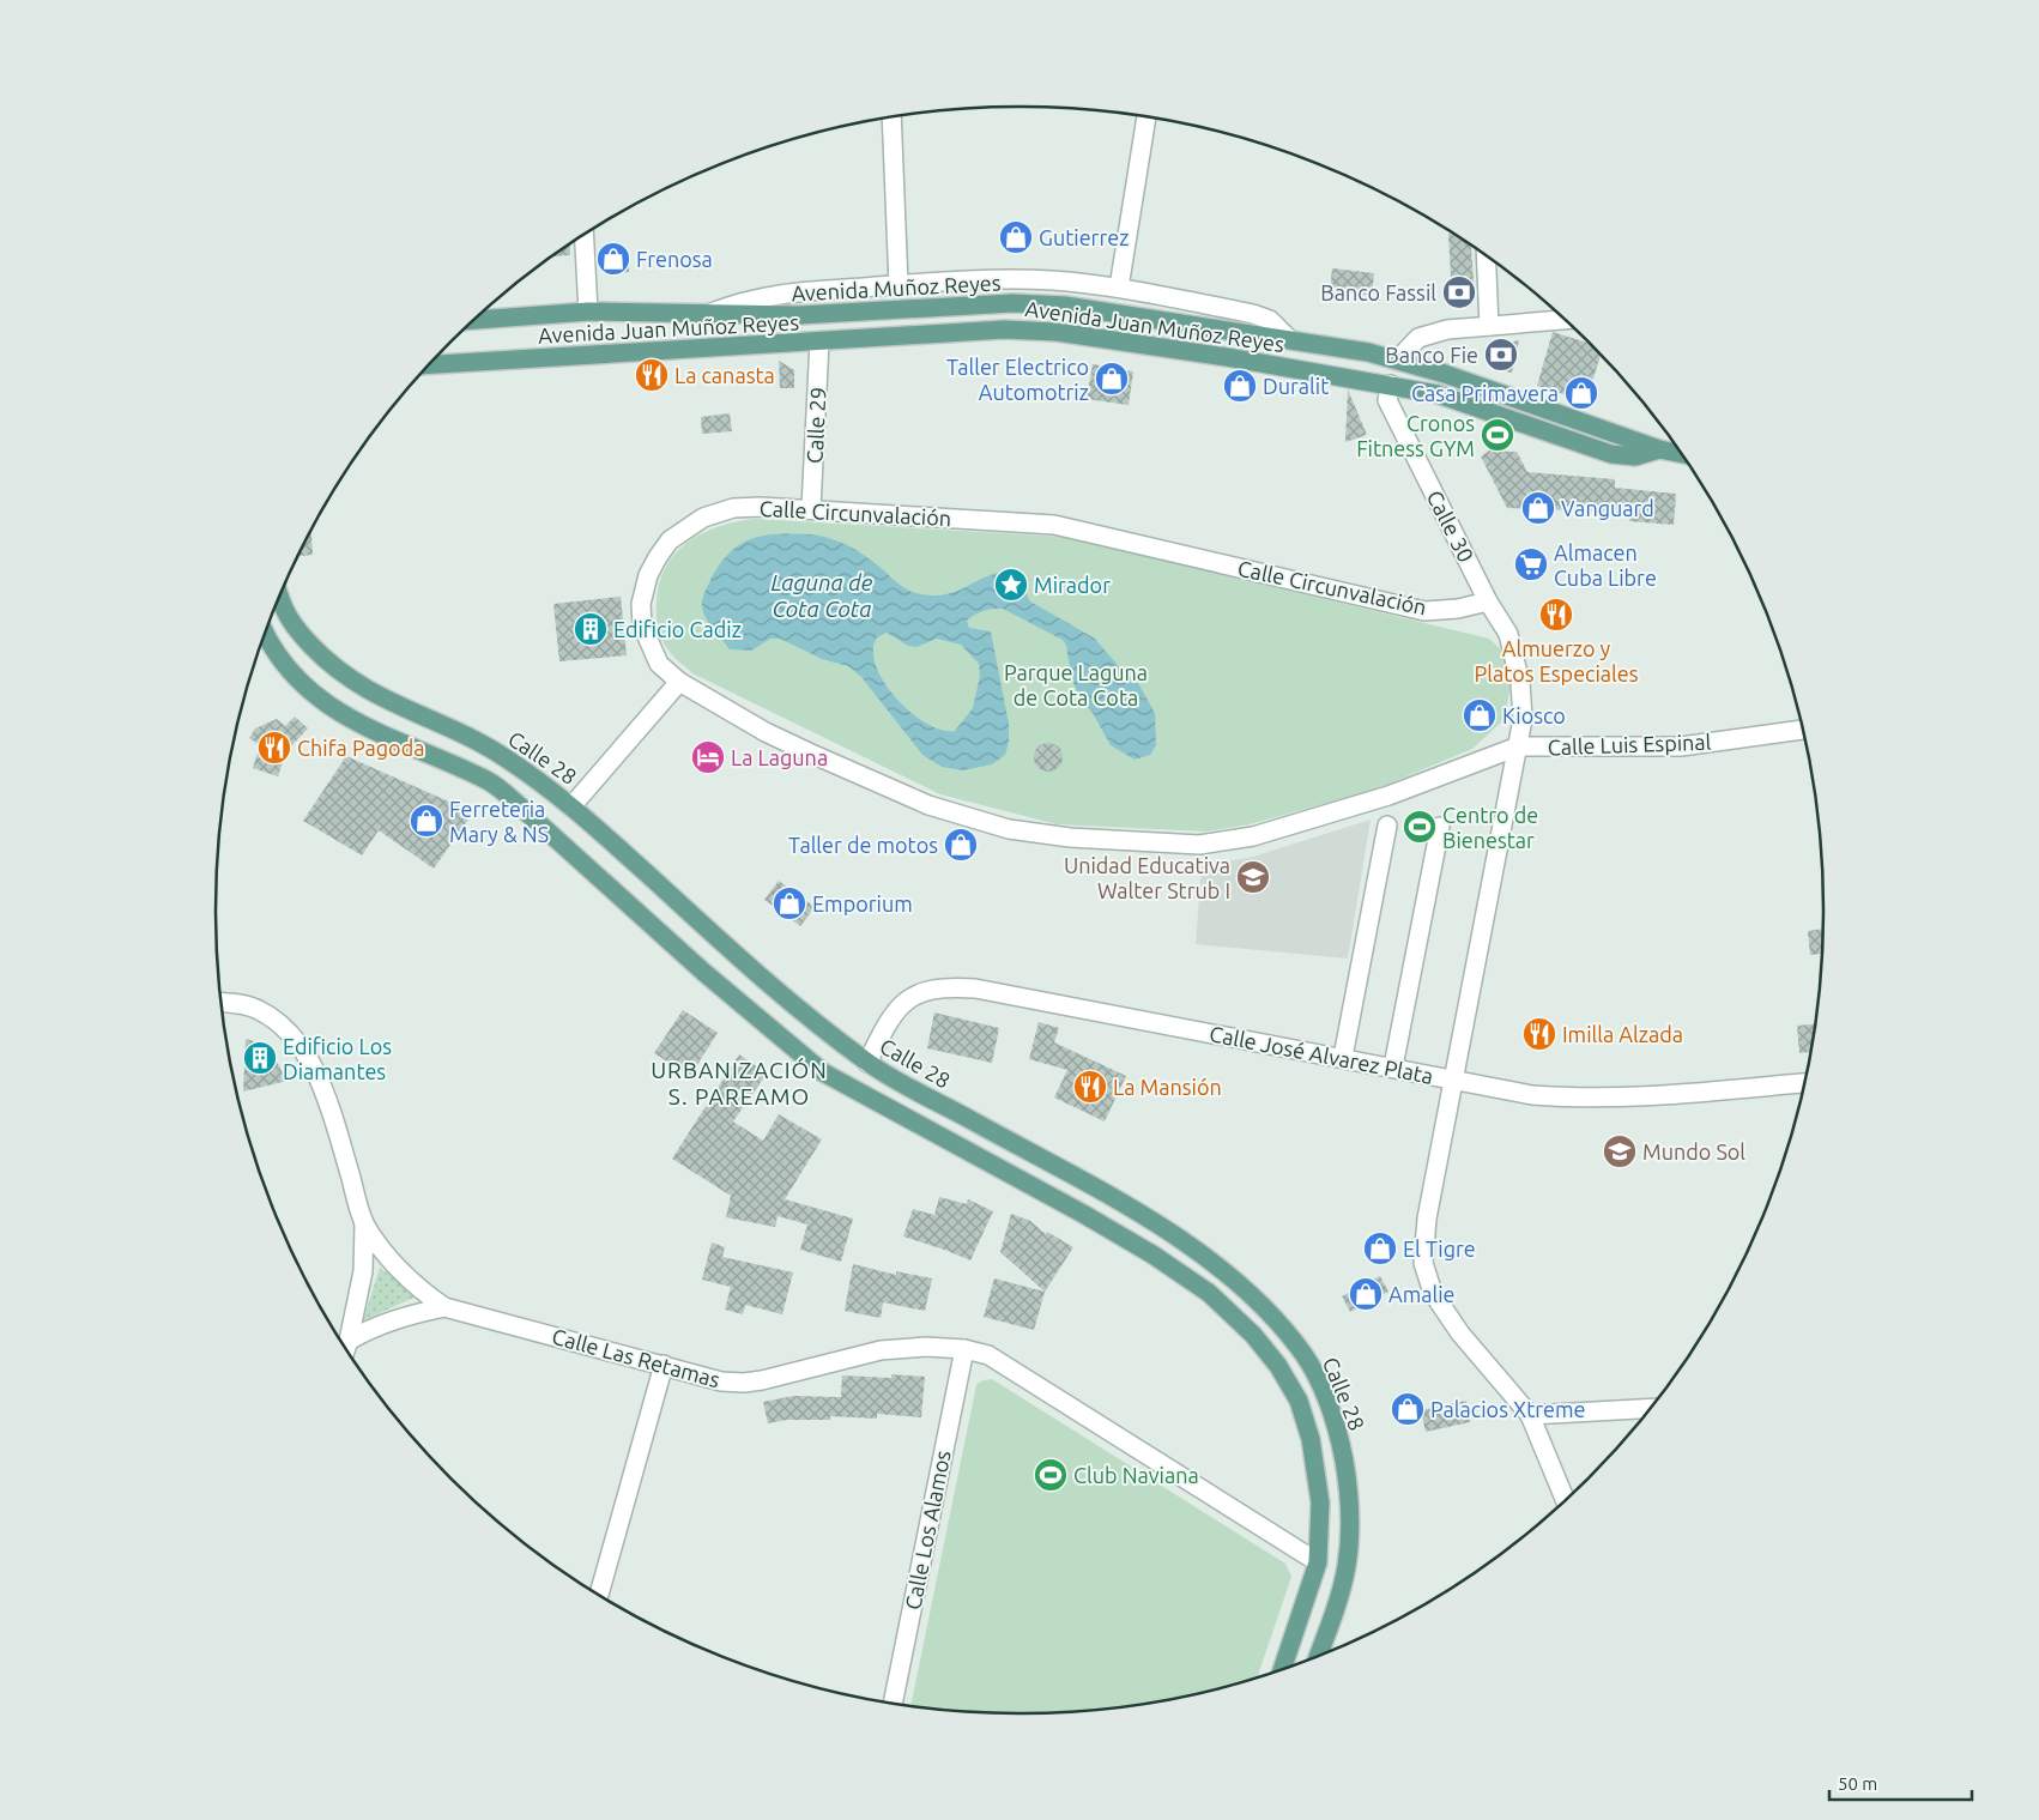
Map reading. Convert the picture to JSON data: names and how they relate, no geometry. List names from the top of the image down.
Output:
{
  "streets": {
    "main road": ["Avenida Juan Muñoz Reyes", "Calle 28"],
    "street": [
      "Avenida Muñoz Reyes",
      "Calle 29",
      "Calle Circunvalación",
      "Calle 30",
      "Calle Luis Espinal",
      "Calle José Alvarez Plata",
      "Calle Las Retamas",
      "Calle Los Alamos"
    ]
  },
  "crossings": [
    ["Avenida Muñoz Reyes", "Avenida Juan Muñoz Reyes"],
    ["Avenida Juan Muñoz Reyes", "Calle 29"],
    ["Avenida Juan Muñoz Reyes", "Calle 30"],
    ["Calle 29", "Calle Circunvalación"],
    ["Calle Circunvalación", "Calle 30"],
    ["Calle Circunvalación", "Calle Luis Espinal"],
    ["Calle 28", "Calle José Alvarez Plata"],
    ["Calle Las Retamas", "Calle Los Alamos"]
  ],
  "districts": ["URBANIZACIÓN S. PAREAMO"],
  "water": ["Laguna de Cota Cota"],
  "parks": ["Parque Laguna de Cota Cota"],
  "places": {
    "shop": [
      "Gutierrez",
      "Frenosa",
      "Taller Electrico Automotriz",
      "Duralit",
      "Casa Primavera",
      "Vanguard",
      "Kiosco",
      "Ferreteria Mary & NS",
      "Taller de motos",
      "Emporium",
      "El Tigre",
      "Amalie",
      "Palacios Xtreme"
    ],
    "bank": ["Banco Fassil", "Banco Fie"],
    "restaurant": [
      "La canasta",
      "Almuerzo y Platos Especiales",
      "Chifa Pagoda",
      "Imilla Alzada",
      "La Mansión"
    ],
    "sports": ["Cronos Fitness GYM", "Centro de Bienestar", "Club Naviana"],
    "supermarket": ["Almacen Cuba Libre"],
    "place": ["Mirador"],
    "building": ["Edificio Cadiz", "Edificio Los Diamantes"],
    "hotel": ["La Laguna"],
    "school or university": ["Unidad Educativa Walter Strub I", "Mundo Sol"]
  },
  "scale_bar": "50 m"
}
